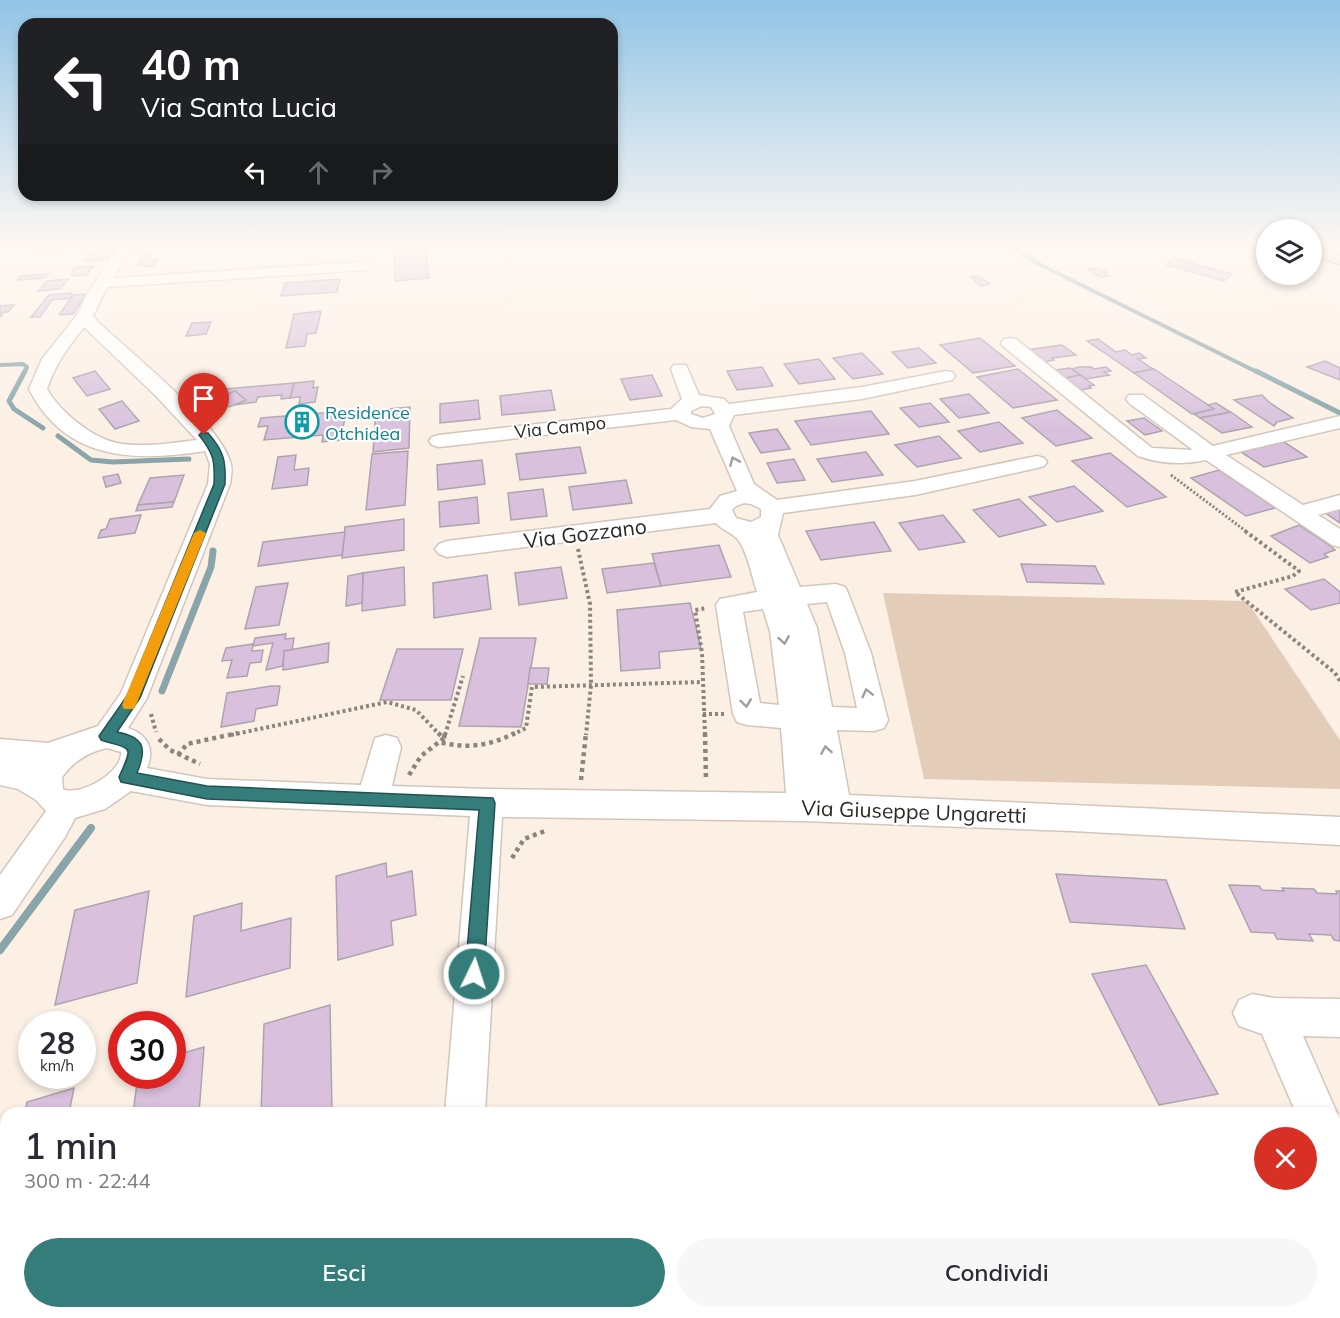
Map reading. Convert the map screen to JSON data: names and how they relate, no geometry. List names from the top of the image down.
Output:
{
  "streets": {
    "street": ["Via Campo", "Via Gozzano", "Via Giuseppe Ungaretti"]
  },
  "places": {
    "building": ["Residence Otchidea"]
  },
  "page": {
    "turn": ["40 m", "Via Santa Lucia"],
    "speed": "28 km/h",
    "limit": "30",
    "heading": ["1 min", "300 m · 22:44"],
    "buttons": ["Esci", "Condividi"]
  }
}
